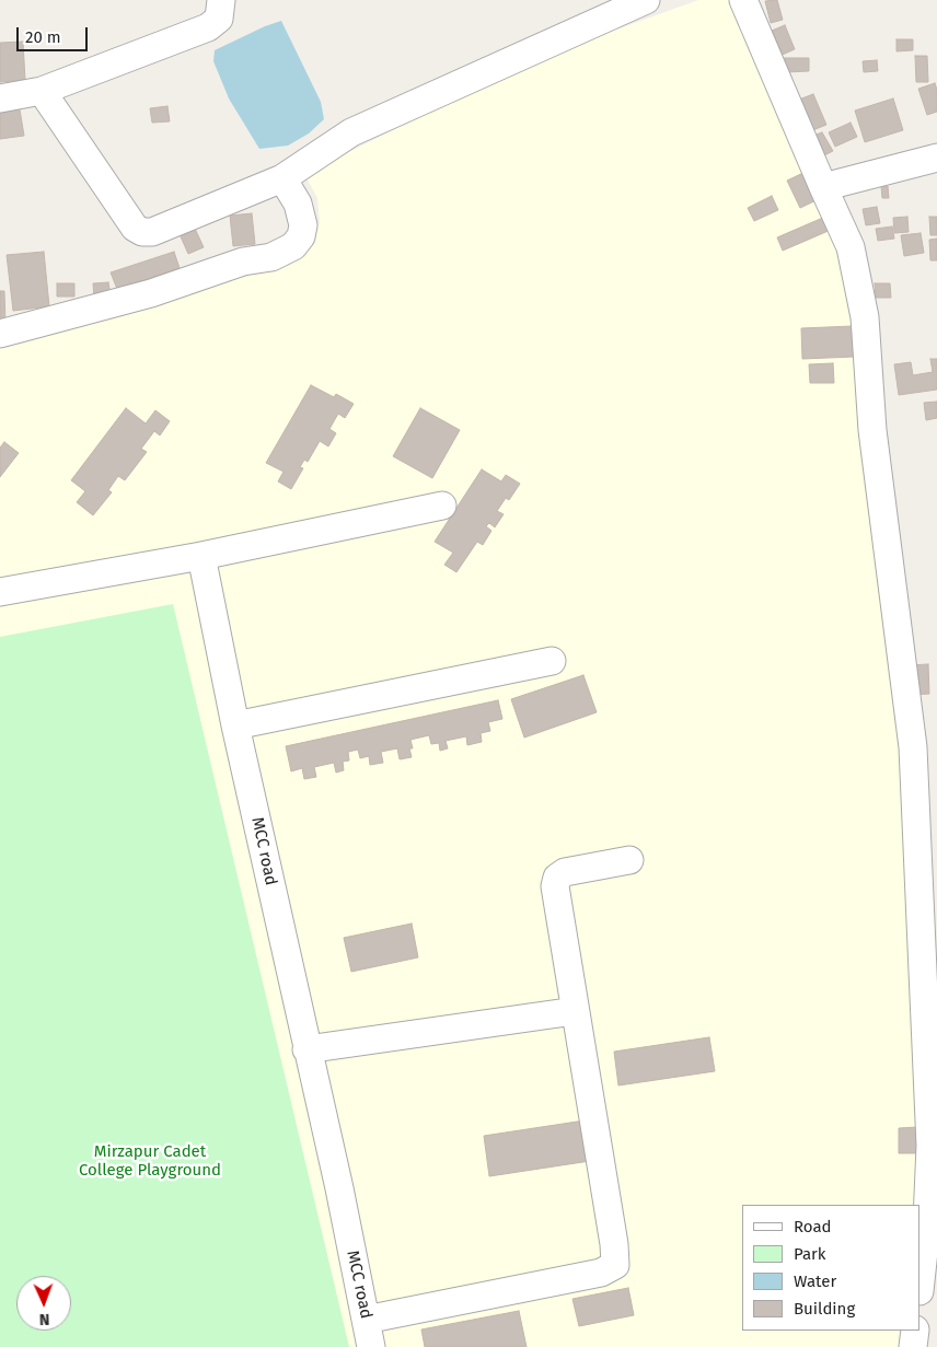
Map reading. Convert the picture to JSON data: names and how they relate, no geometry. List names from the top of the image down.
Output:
{
  "streets": {
    "street": ["MCC road"]
  },
  "parks": ["Mirzapur Cadet College Playground"],
  "legend": [
    "Road",
    "Park",
    "Water",
    "Building"
  ],
  "scale_bar": "20 m",
  "north": "bottom"
}
